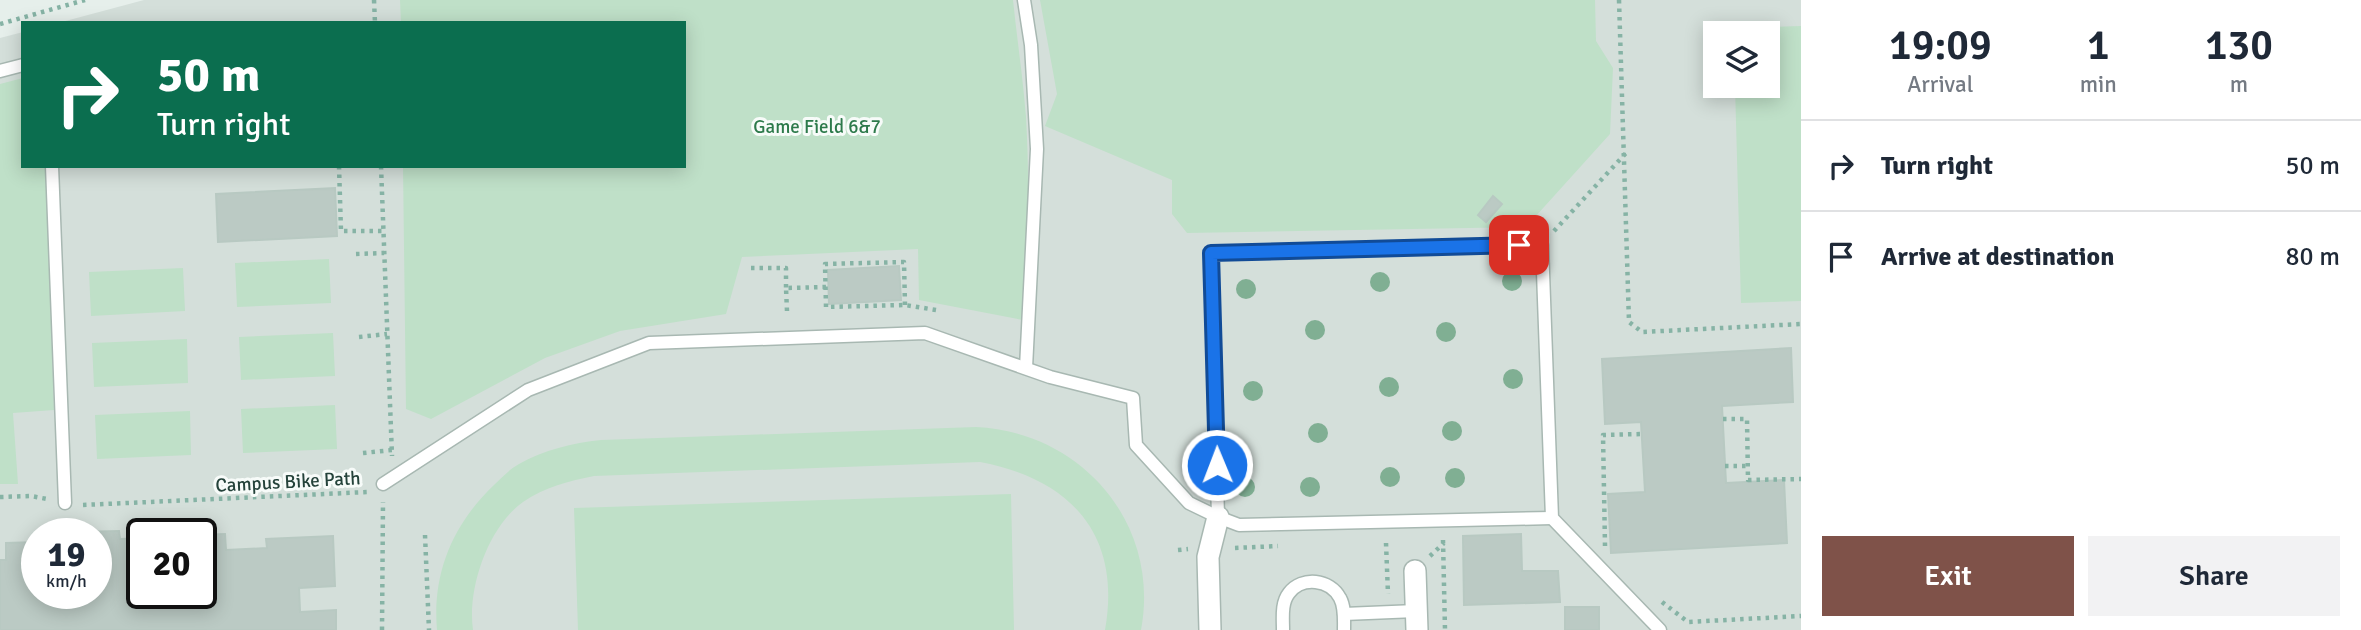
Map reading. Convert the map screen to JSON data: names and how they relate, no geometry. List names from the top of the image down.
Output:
{
  "streets": {
    "path": ["Campus Bike Path"]
  },
  "parks": ["Game Field 6&7"],
  "page": {
    "eta": [
      "19:09",
      "Arrival",
      "1",
      "min",
      "130",
      "m"
    ],
    "turn": ["50 m", "Turn right"],
    "list": [
      {
        "name": "Turn right",
        "value": "50 m"
      },
      {
        "name": "Arrive at destination",
        "value": "80 m"
      }
    ],
    "speed": "19 km/h",
    "limit": "20",
    "buttons": ["Exit", "Share"]
  }
}
